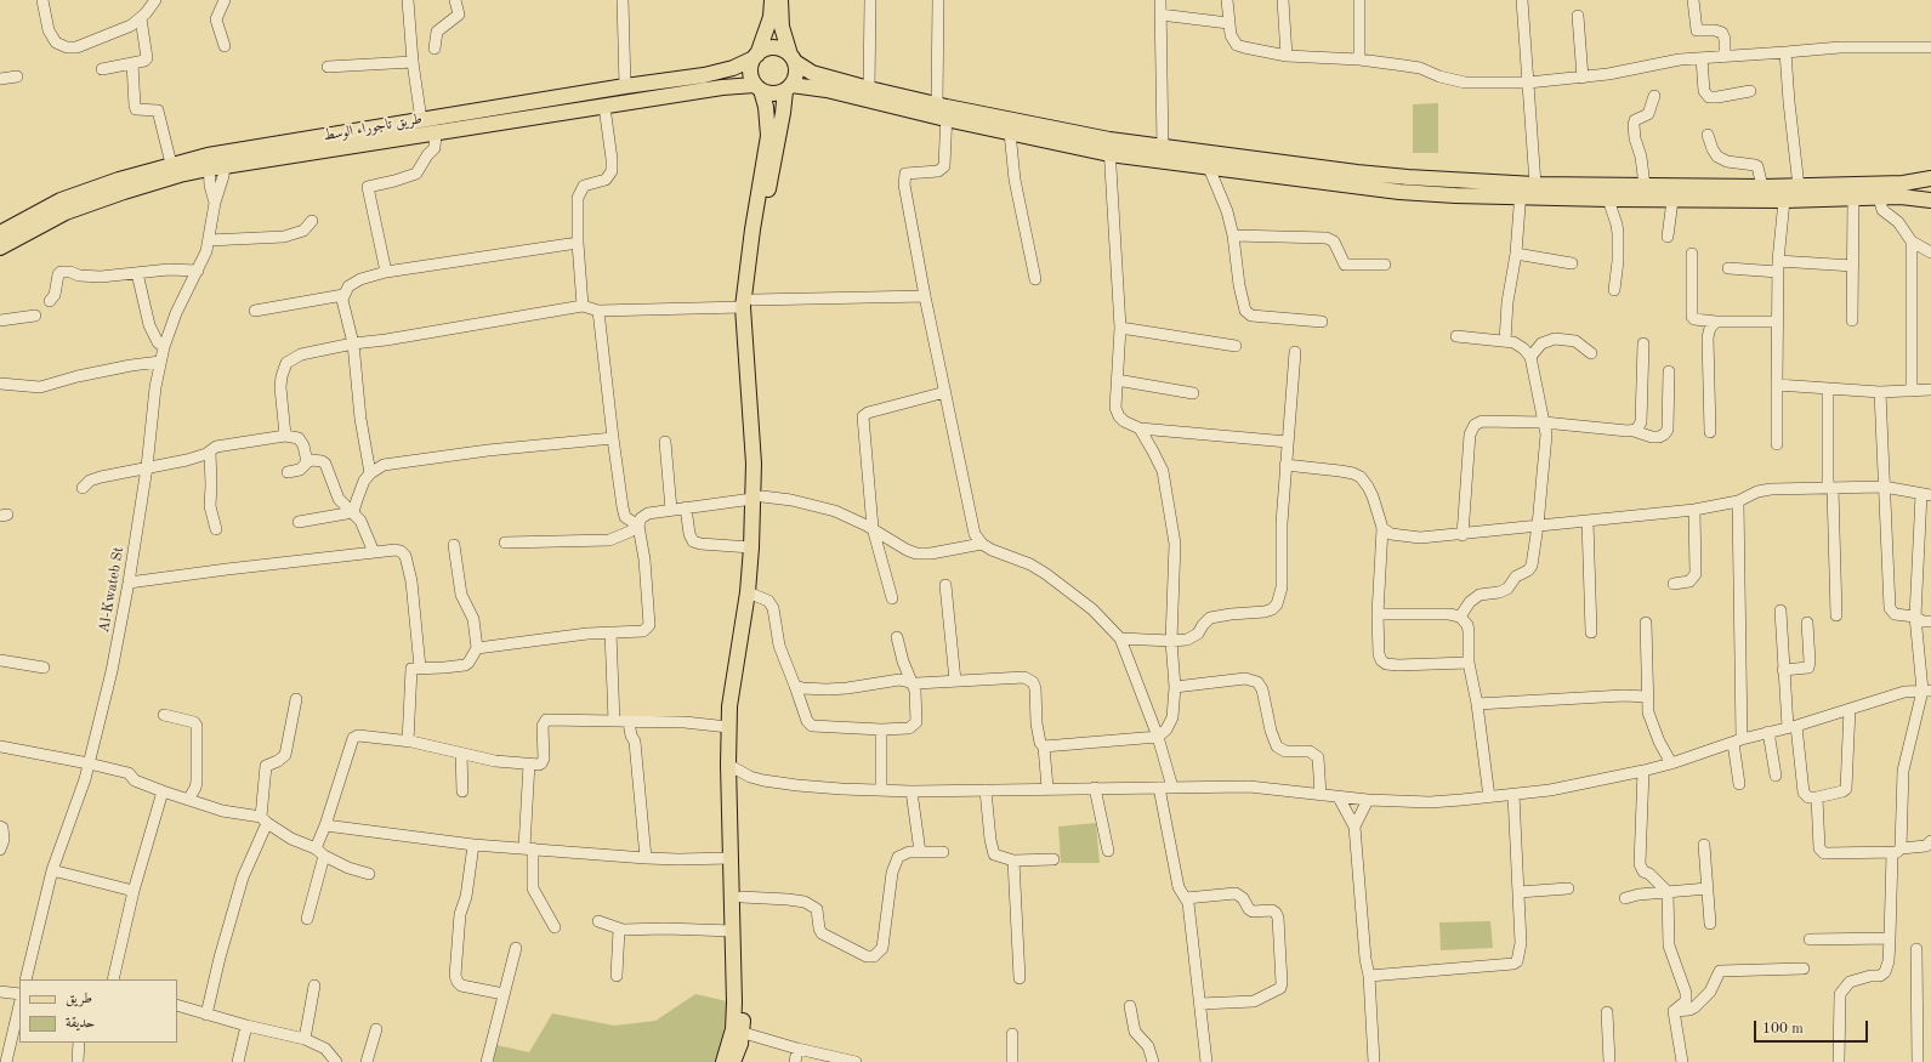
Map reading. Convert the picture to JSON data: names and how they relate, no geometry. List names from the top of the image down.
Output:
{
  "streets": {
    "main road": ["طريق تاجوراء الوسط"],
    "street": ["Al-Kwateb St"]
  },
  "legend": ["طريق", "حديقة"],
  "scale_bar": "100 m"
}
